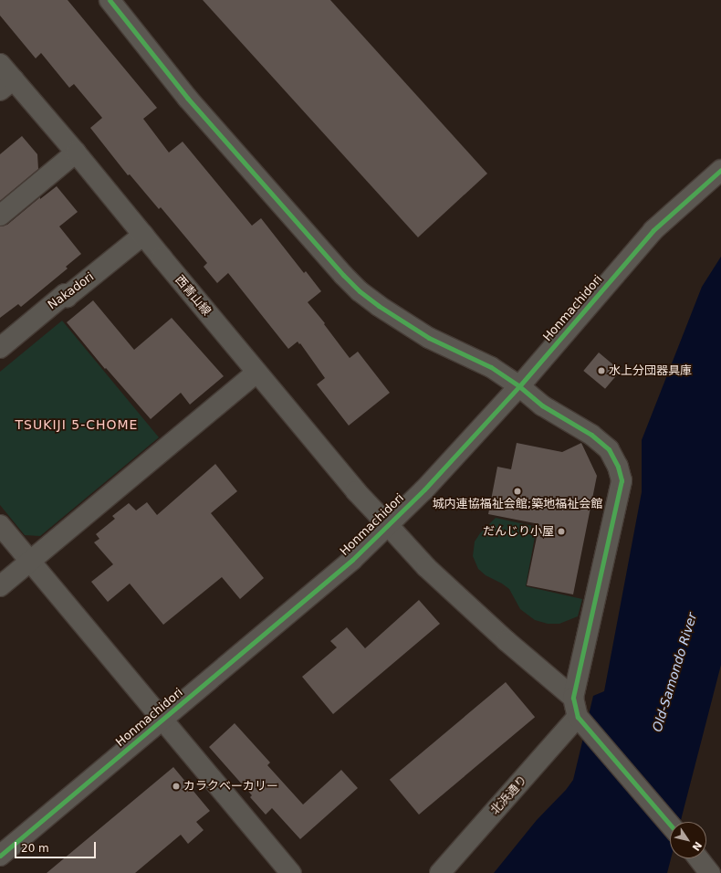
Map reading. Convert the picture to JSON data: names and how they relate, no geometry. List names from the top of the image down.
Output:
{
  "streets": {
    "street": [
      "Nakadori",
      "西青山線",
      "Honmachidori",
      "北浜通り"
    ]
  },
  "crossings": [
    ["Nakadori", "西青山線"],
    ["西青山線", "Honmachidori"]
  ],
  "districts": ["TSUKIJI 5-CHOME"],
  "water": ["Old-Samondo River"],
  "places": [
    "水上分団器具庫",
    "城内連協福祉会館;築地福祉会館",
    "だんじり小屋",
    "カラクベーカリー"
  ],
  "scale_bar": "20 m",
  "north": "bottom right"
}
